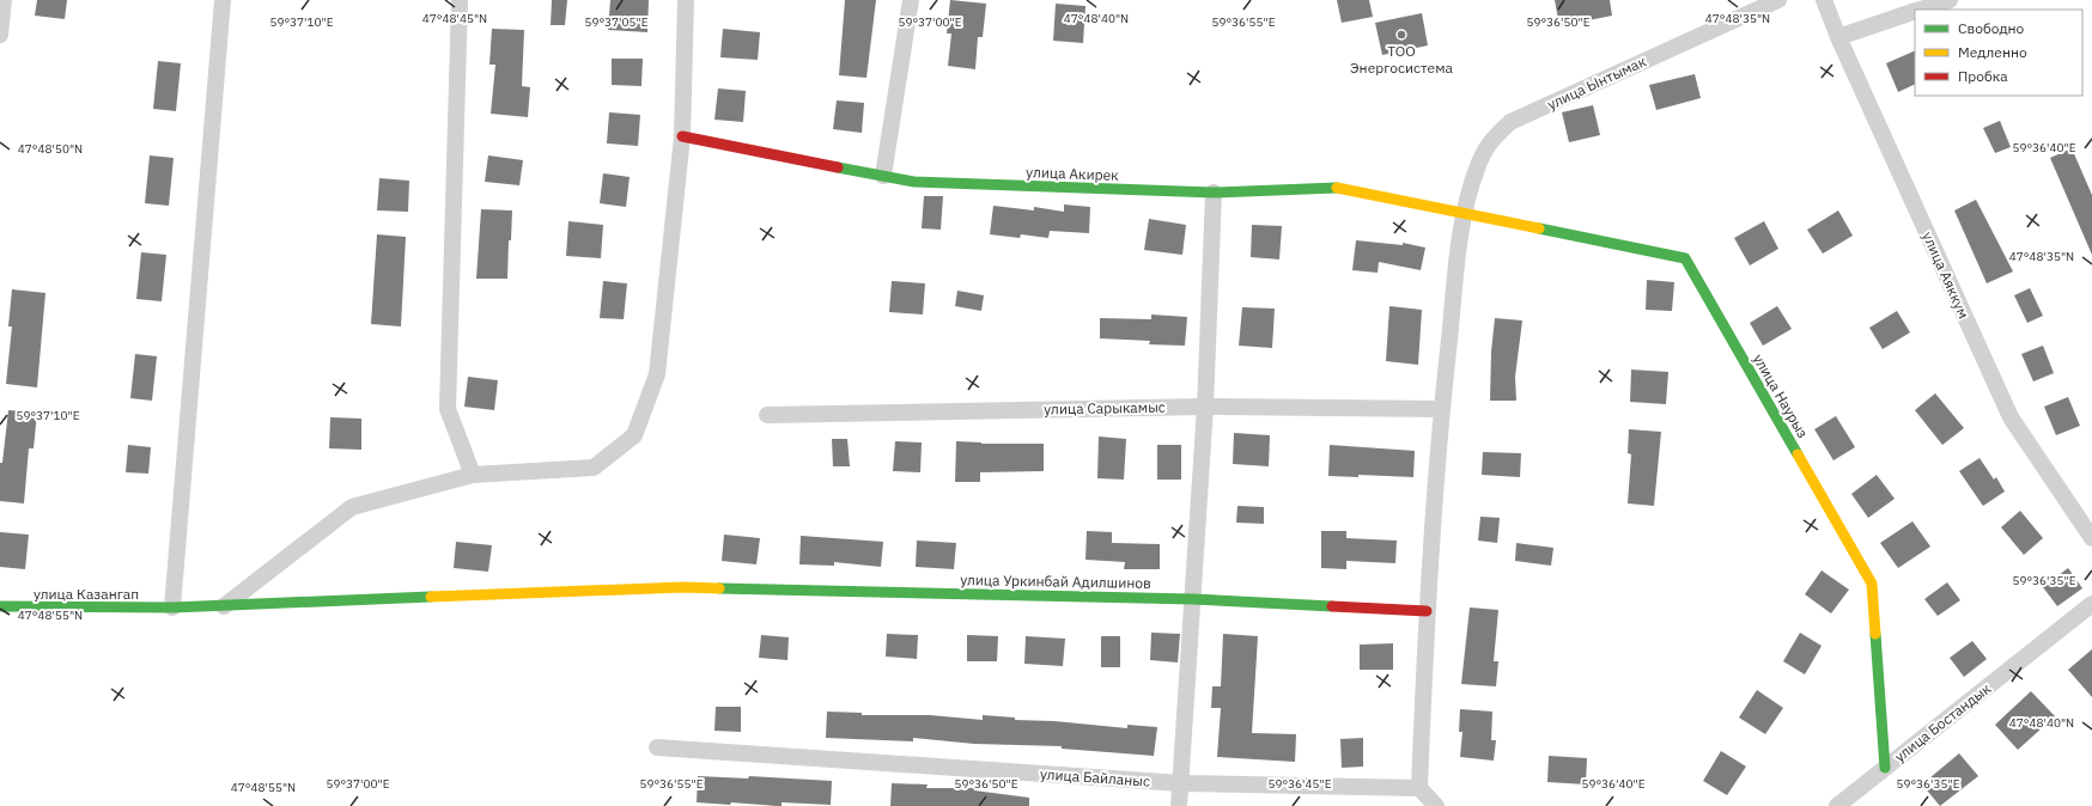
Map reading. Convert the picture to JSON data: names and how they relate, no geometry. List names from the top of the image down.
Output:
{
  "streets": {
    "street": [
      "улица Ынтымак",
      "улица Акирек",
      "улица Аяккум",
      "улица Наурыз",
      "улица Сарыкамыс",
      "улица Уркинбай Адилшинов",
      "улица Казангап",
      "улица Бостандык",
      "улица Байланыс"
    ]
  },
  "crossings": [
    ["улица Ынтымак", "улица Акирек"],
    ["улица Ынтымак", "улица Наурыз"],
    ["улица Ынтымак", "улица Сарыкамыс"],
    ["улица Ынтымак", "улица Уркинбай Адилшинов"],
    ["улица Ынтымак", "улица Байланыс"],
    ["улица Акирек", "улица Наурыз"],
    ["улица Наурыз", "улица Бостандык"],
    ["улица Уркинбай Адилшинов", "улица Казангап"]
  ],
  "places": ["ТОО Энергосистема"],
  "legend": ["Свободно", "Медленно", "Пробка"],
  "coordinates": [
    "47°48'45\"N",
    "47°48'40\"N",
    "47°48'35\"N",
    "59°37'00\"E",
    "59°36'55\"E",
    "59°36'50\"E",
    "59°37'10\"E",
    "59°37'05\"E",
    "59°36'40\"E",
    "47°48'50\"N",
    "59°36'35\"E",
    "47°48'55\"N",
    "59°36'45\"E"
  ]
}
